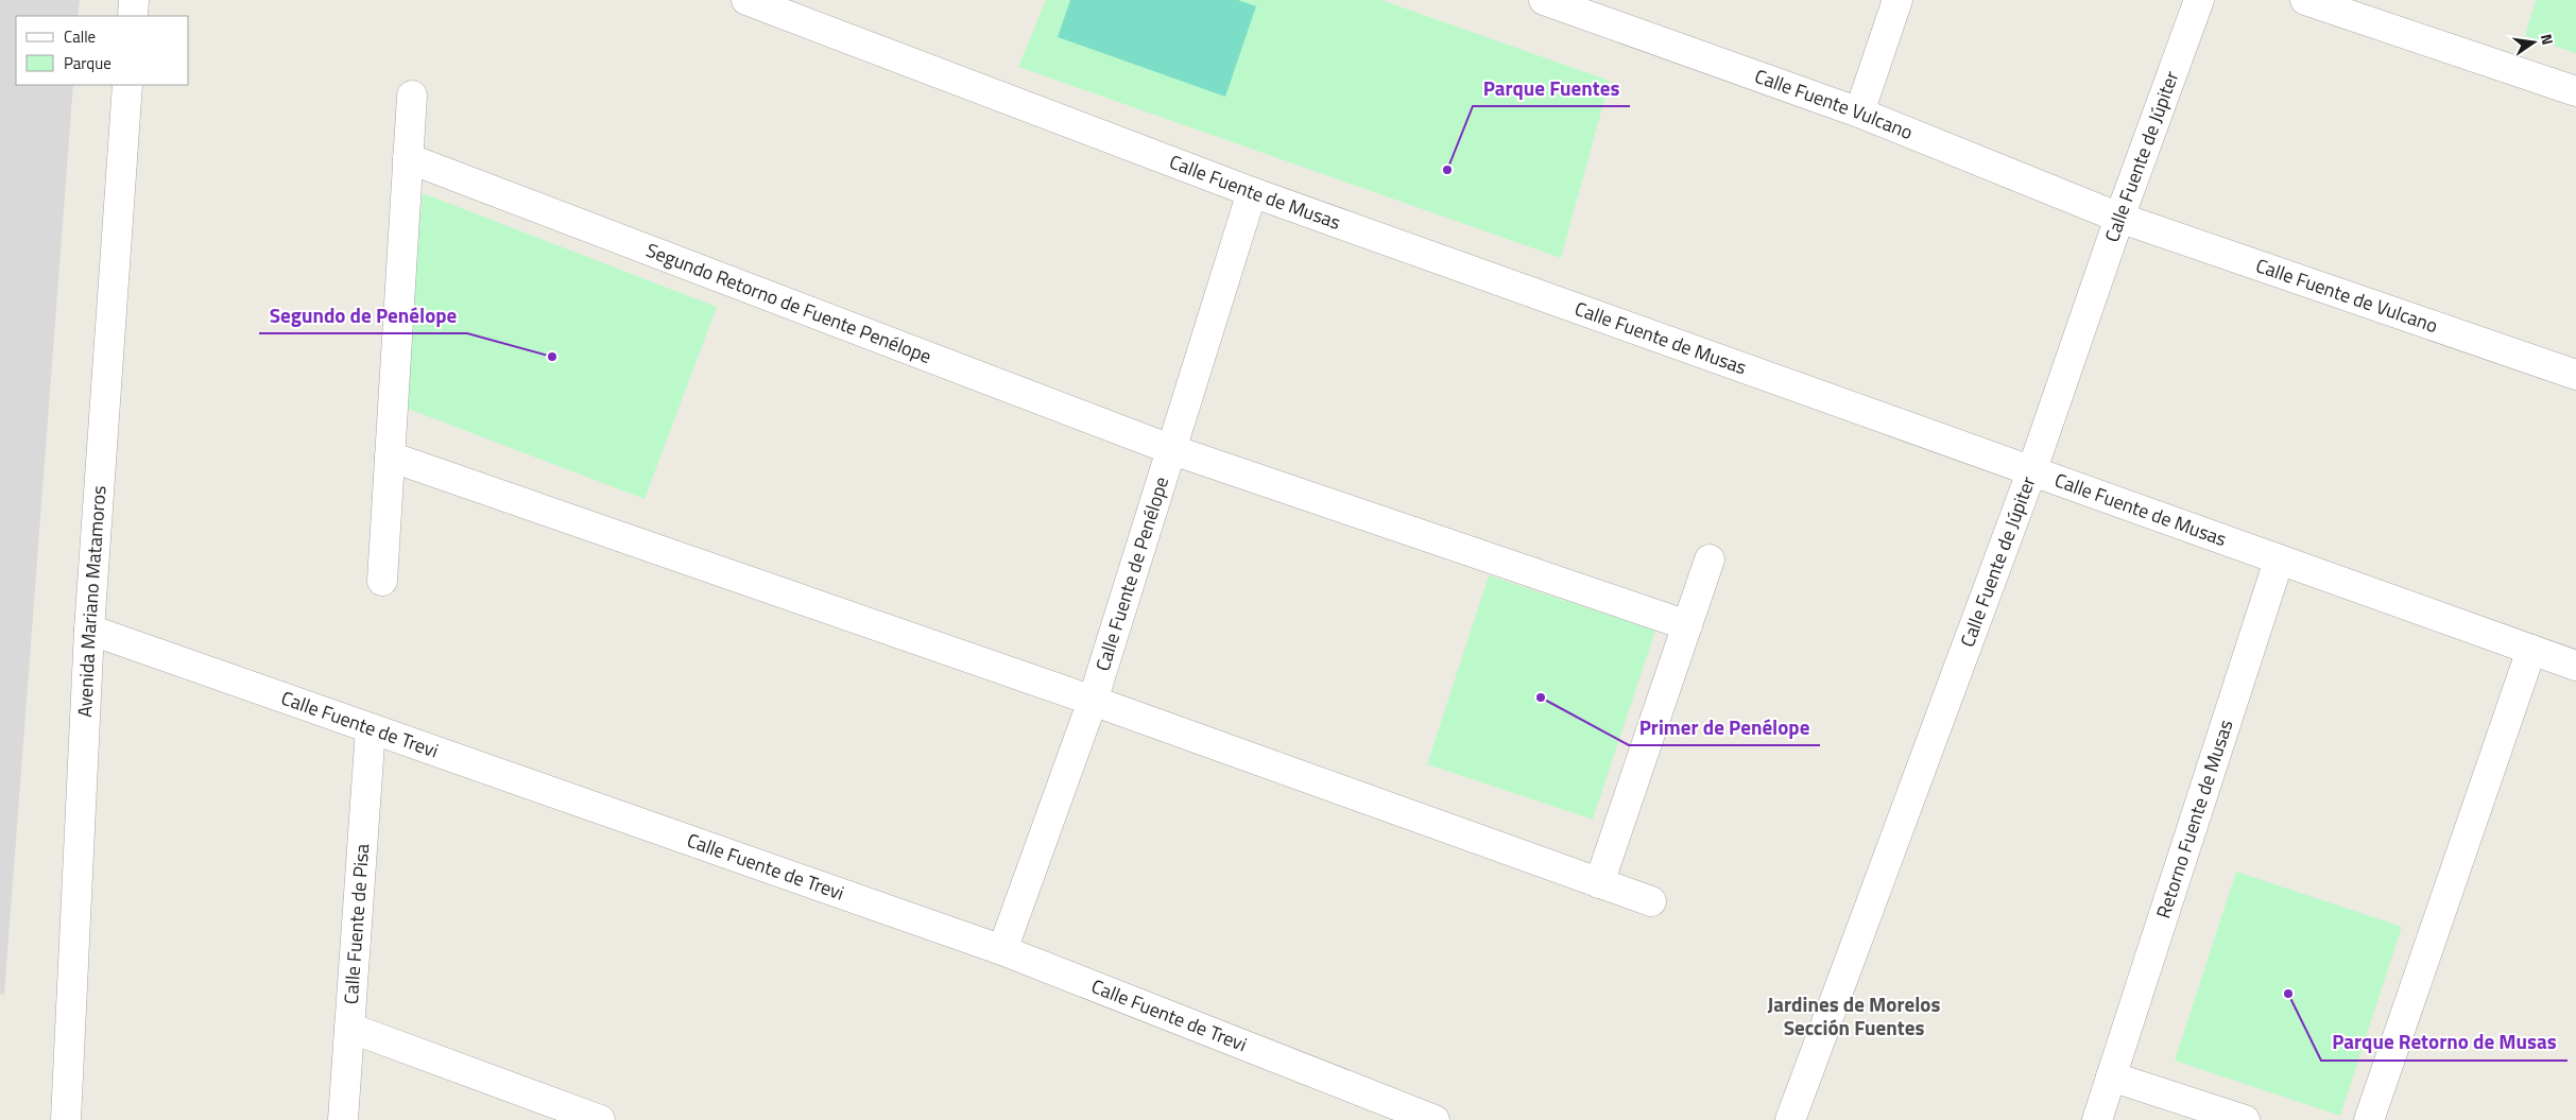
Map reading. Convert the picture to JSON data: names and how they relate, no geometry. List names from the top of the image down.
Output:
{
  "streets": {
    "street": [
      "Calle Fuente Vulcano",
      "Calle Fuente de Júpiter",
      "Calle Fuente de Musas",
      "Calle Fuente de Vulcano",
      "Segundo Retorno de Fuente Penélope",
      "Calle Fuente de Penélope",
      "Avenida Mariano Matamoros",
      "Calle Fuente de Trevi",
      "Retorno Fuente de Musas",
      "Calle Fuente de Pisa"
    ]
  },
  "crossings": [
    ["Calle Fuente Vulcano", "Calle Fuente de Júpiter"],
    ["Calle Fuente Vulcano", "Calle Fuente de Vulcano"],
    ["Calle Fuente de Júpiter", "Calle Fuente de Musas"],
    ["Calle Fuente de Júpiter", "Calle Fuente de Vulcano"],
    ["Calle Fuente de Musas", "Calle Fuente de Penélope"],
    ["Calle Fuente de Musas", "Retorno Fuente de Musas"],
    ["Segundo Retorno de Fuente Penélope", "Calle Fuente de Penélope"],
    ["Calle Fuente de Penélope", "Calle Fuente de Trevi"],
    ["Avenida Mariano Matamoros", "Calle Fuente de Trevi"],
    ["Calle Fuente de Trevi", "Calle Fuente de Pisa"]
  ],
  "districts": ["Jardines de Morelos Sección Fuentes"],
  "places": [
    "Parque Fuentes",
    "Segundo de Penélope",
    "Primer de Penélope",
    "Parque Retorno de Musas"
  ],
  "legend": ["Calle", "Parque"],
  "north": "right"
}
